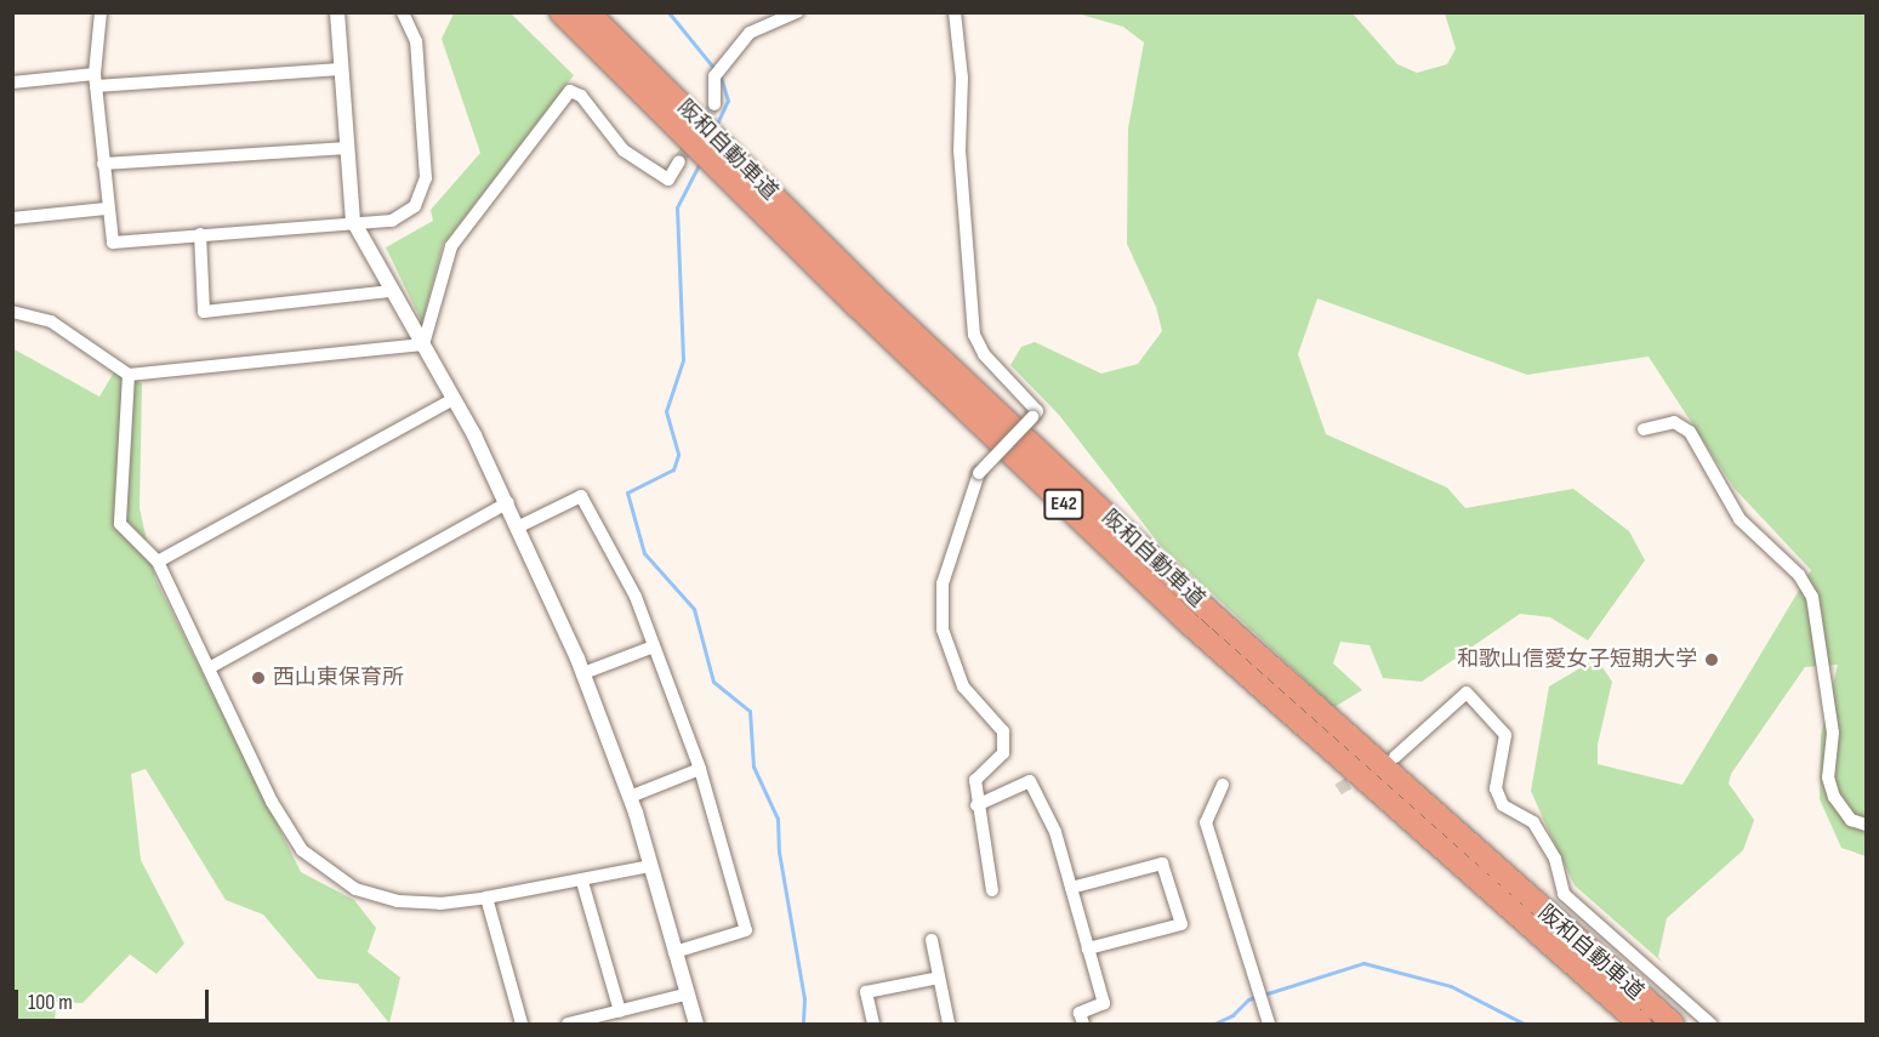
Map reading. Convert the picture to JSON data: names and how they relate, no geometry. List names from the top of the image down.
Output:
{
  "streets": {
    "highway": ["阪和自動車道", "E42"]
  },
  "places": ["和歌山信愛女子短期大学", "西山東保育所"],
  "scale_bar": "100 m"
}
